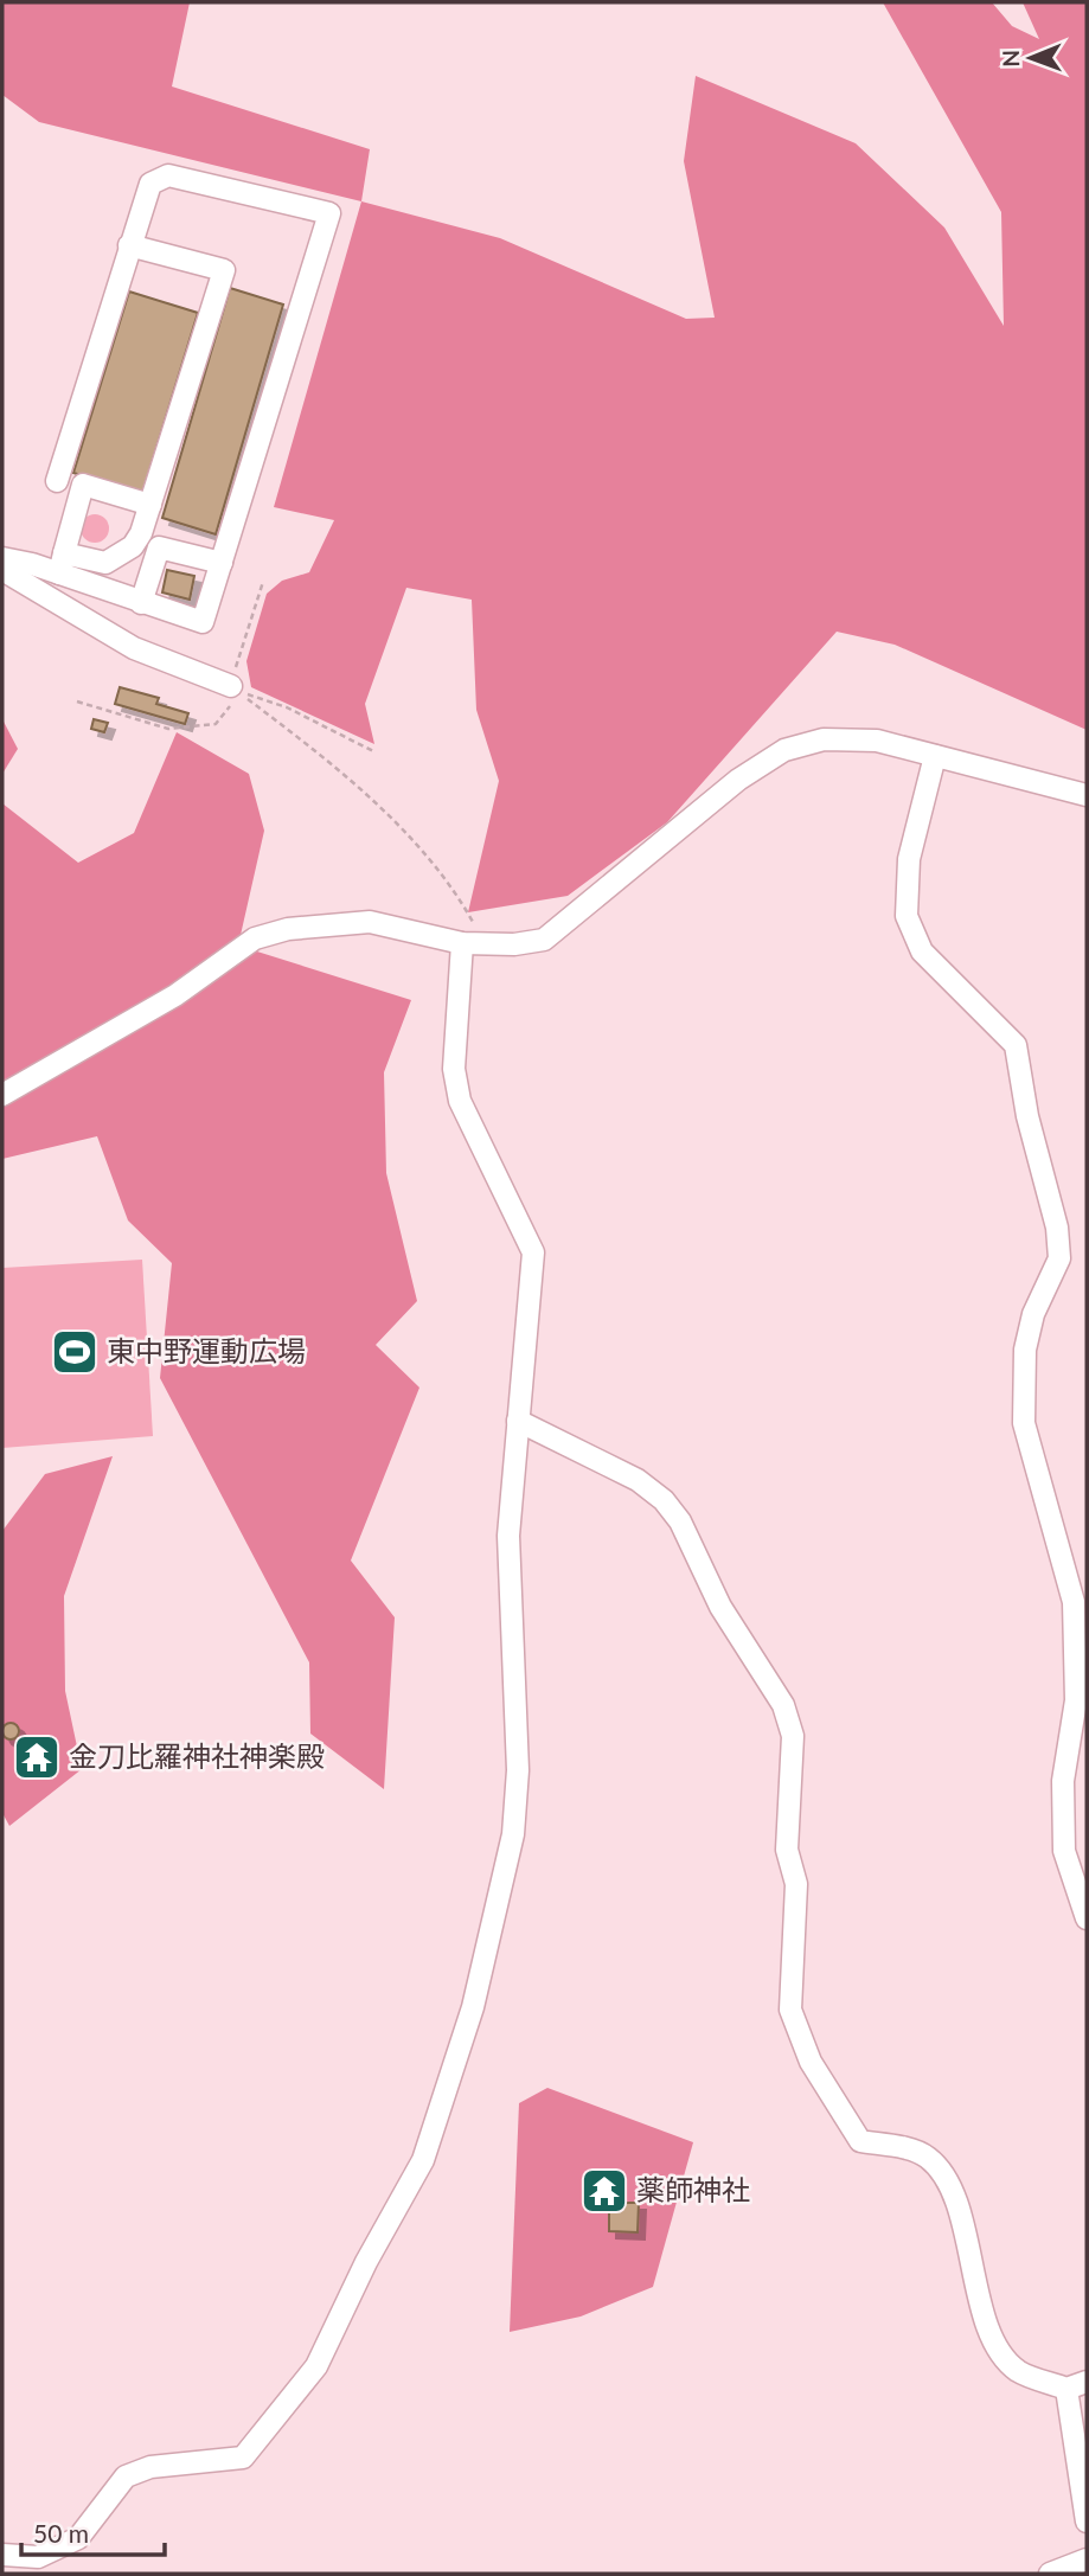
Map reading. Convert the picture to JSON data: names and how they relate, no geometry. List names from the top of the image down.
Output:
{
  "places": {
    "sports": ["東中野運動広場"],
    "temple": ["金刀比羅神社神楽殿", "薬師神社"]
  },
  "scale_bar": "50 m",
  "north": "left"
}
